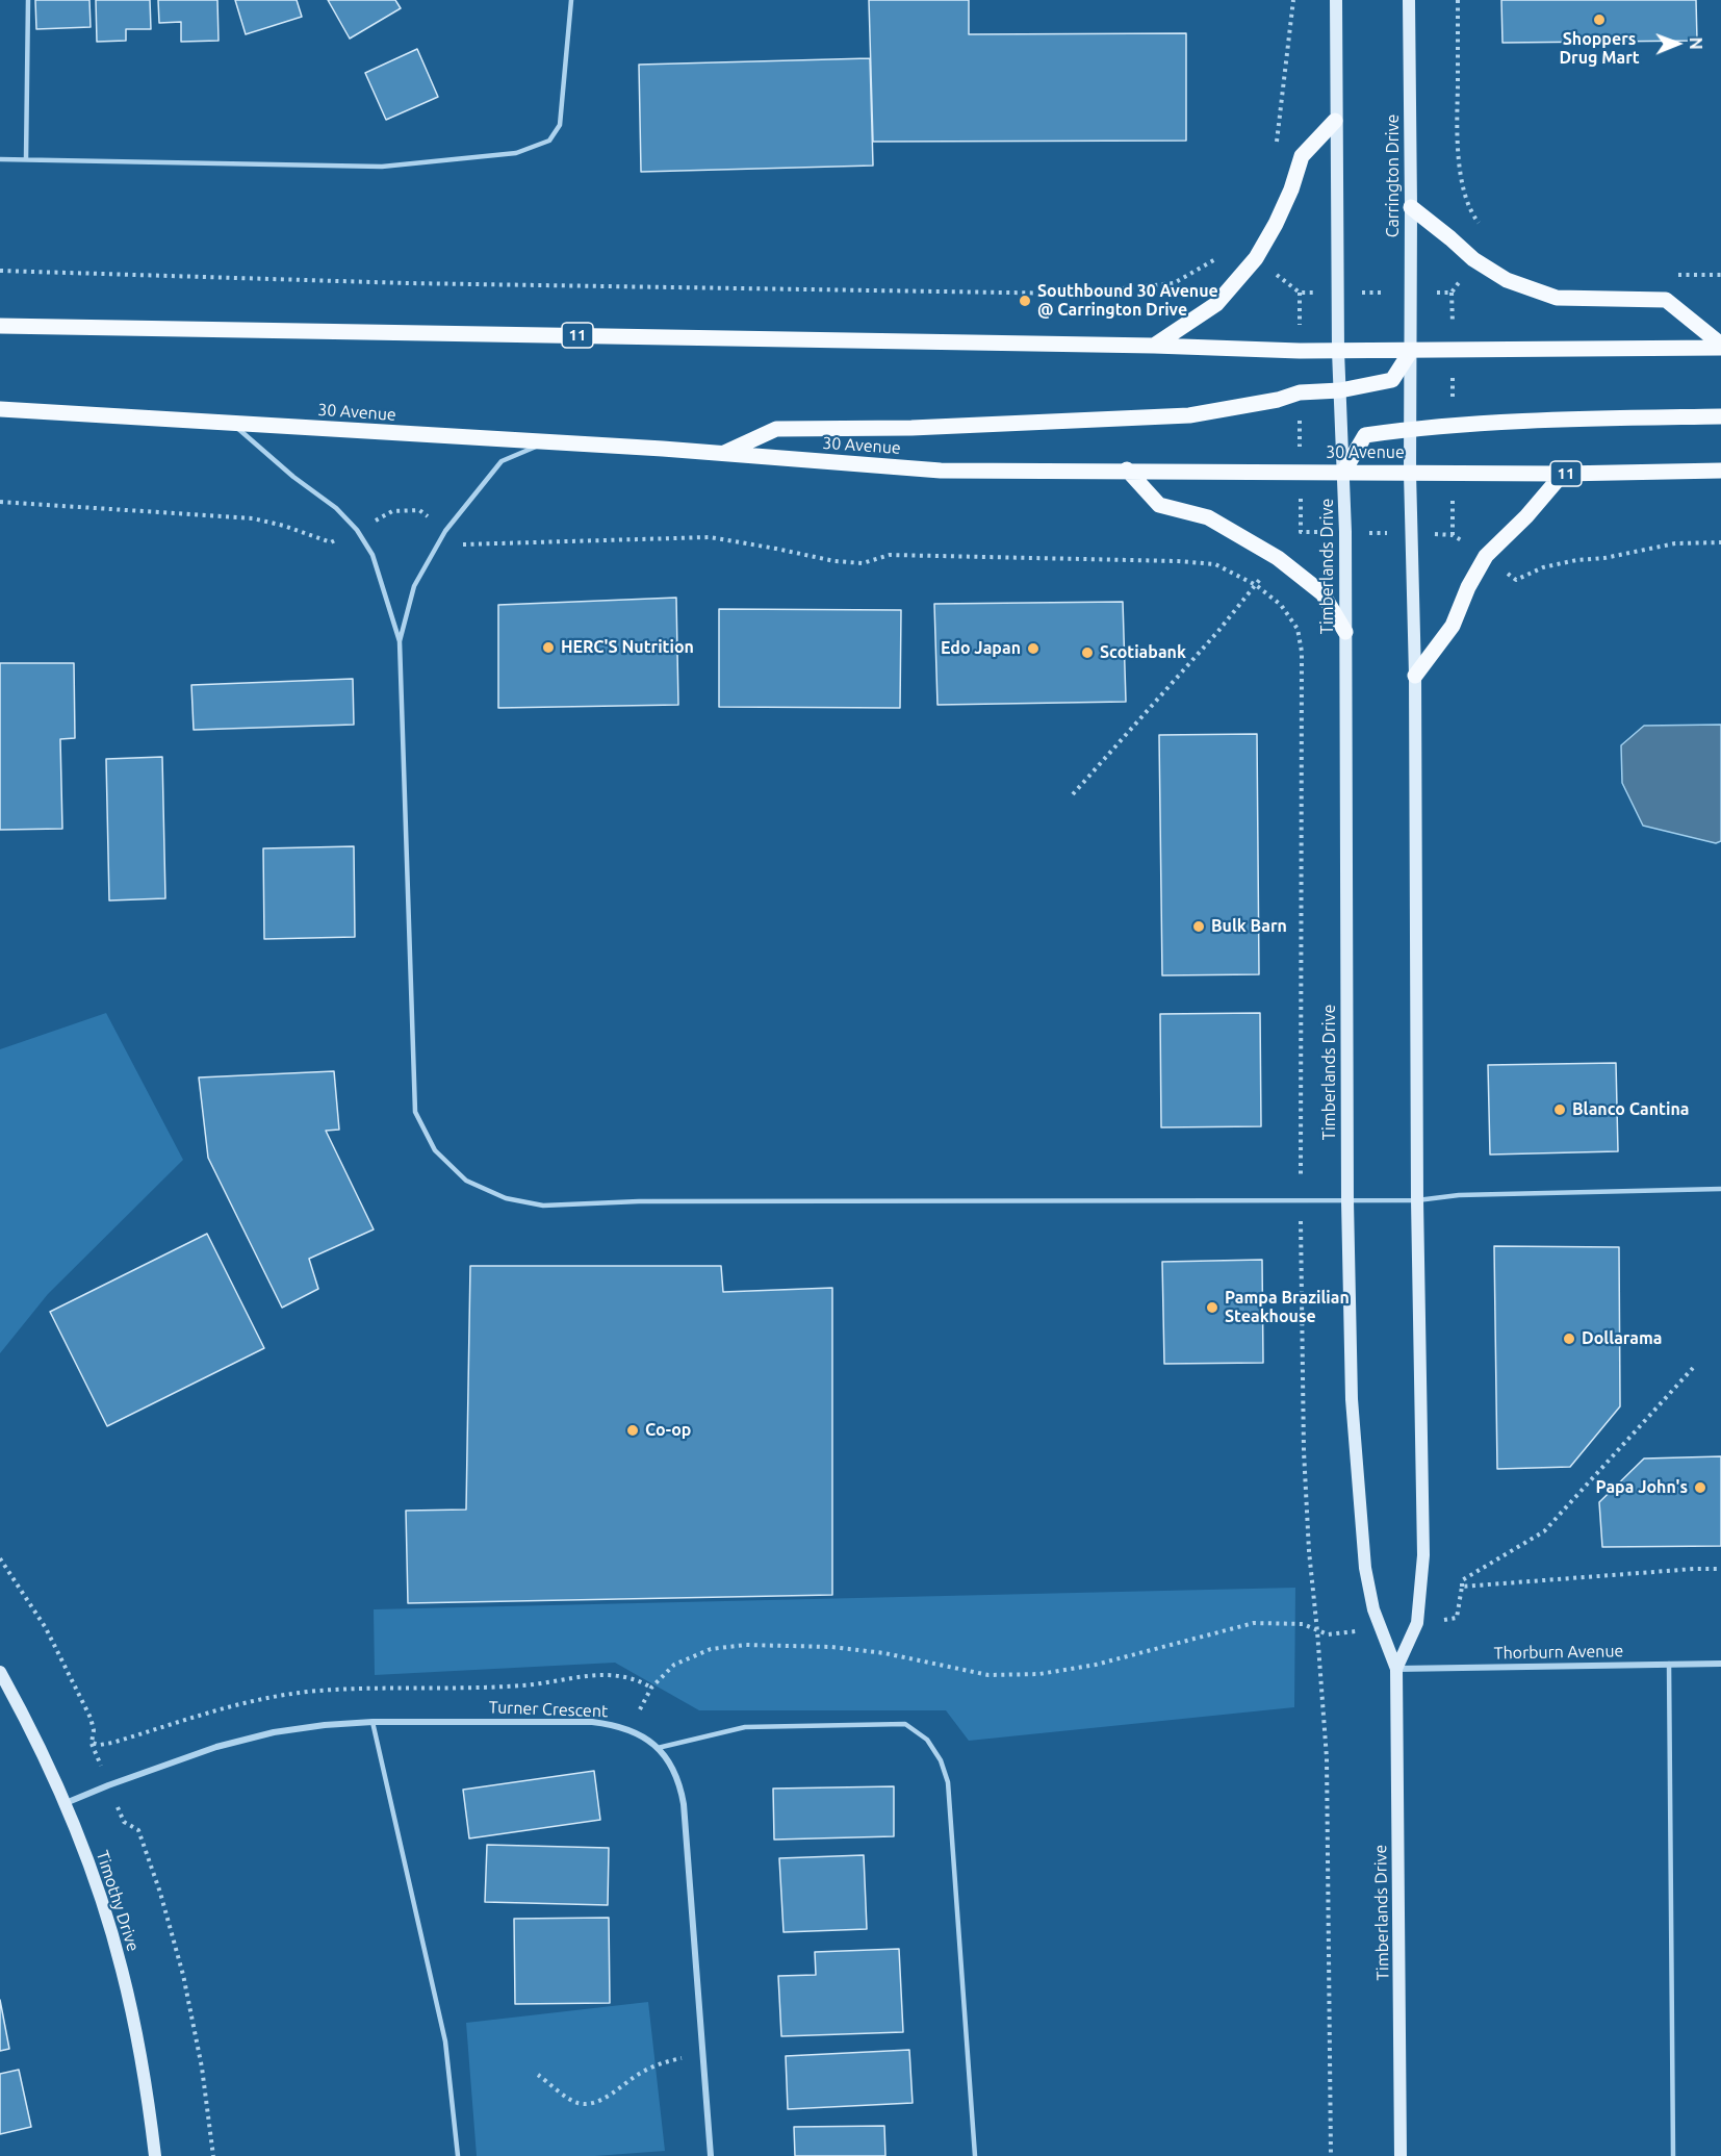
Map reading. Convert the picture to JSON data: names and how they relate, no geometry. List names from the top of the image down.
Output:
{
  "streets": {
    "main road": ["11", "30 Avenue"],
    "street": [
      "Carrington Drive",
      "Timberlands Drive",
      "Thorburn Avenue",
      "Turner Crescent",
      "Timothy Drive"
    ]
  },
  "crossings": [
    ["Carrington Drive", "11"],
    ["Carrington Drive", "Timberlands Drive"],
    ["11", "Timberlands Drive"],
    ["30 Avenue", "Timberlands Drive"],
    ["Timberlands Drive", "Thorburn Avenue"],
    ["Turner Crescent", "Timothy Drive"]
  ],
  "places": [
    "Shoppers Drug Mart",
    "Southbound 30 Avenue @ Carrington Drive",
    "HERC'S Nutrition",
    "Edo Japan",
    "Scotiabank",
    "Bulk Barn",
    "Blanco Cantina",
    "Pampa Brazilian Steakhouse",
    "Dollarama",
    "Co-op",
    "Papa John's"
  ],
  "north": "right"
}
